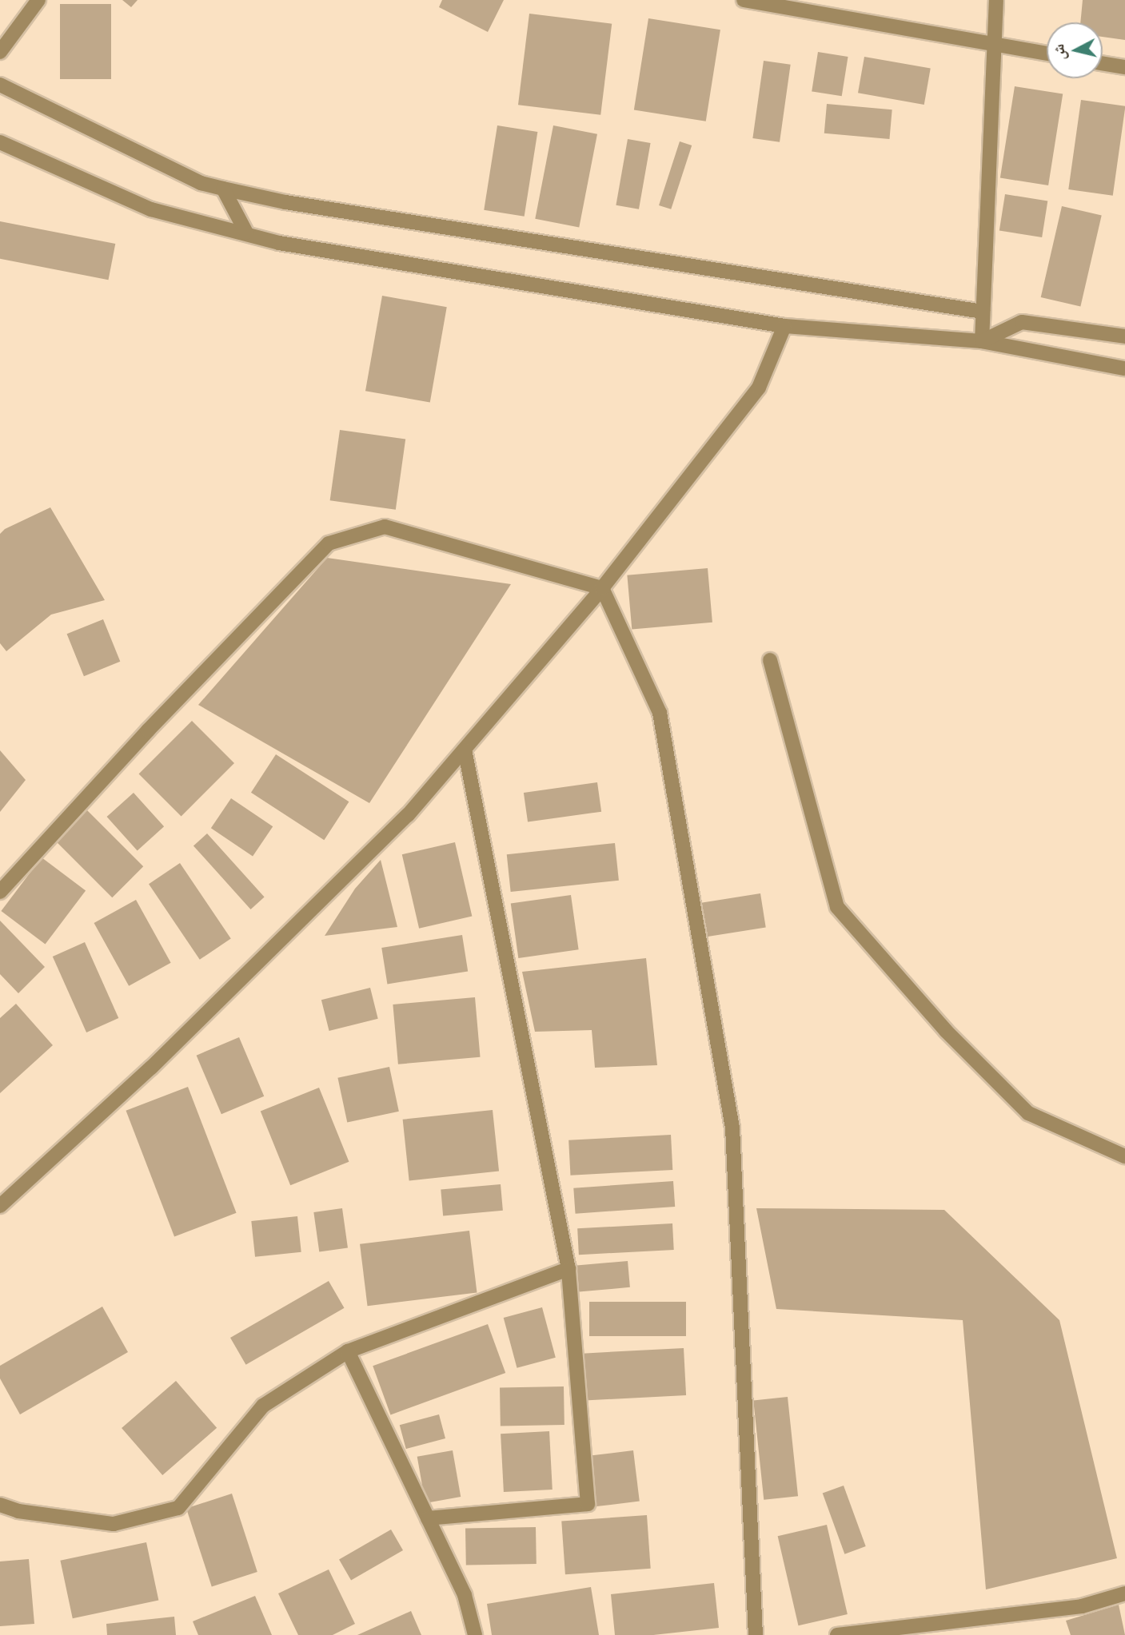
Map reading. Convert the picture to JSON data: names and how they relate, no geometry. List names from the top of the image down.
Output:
{
  "north": "left"
}
